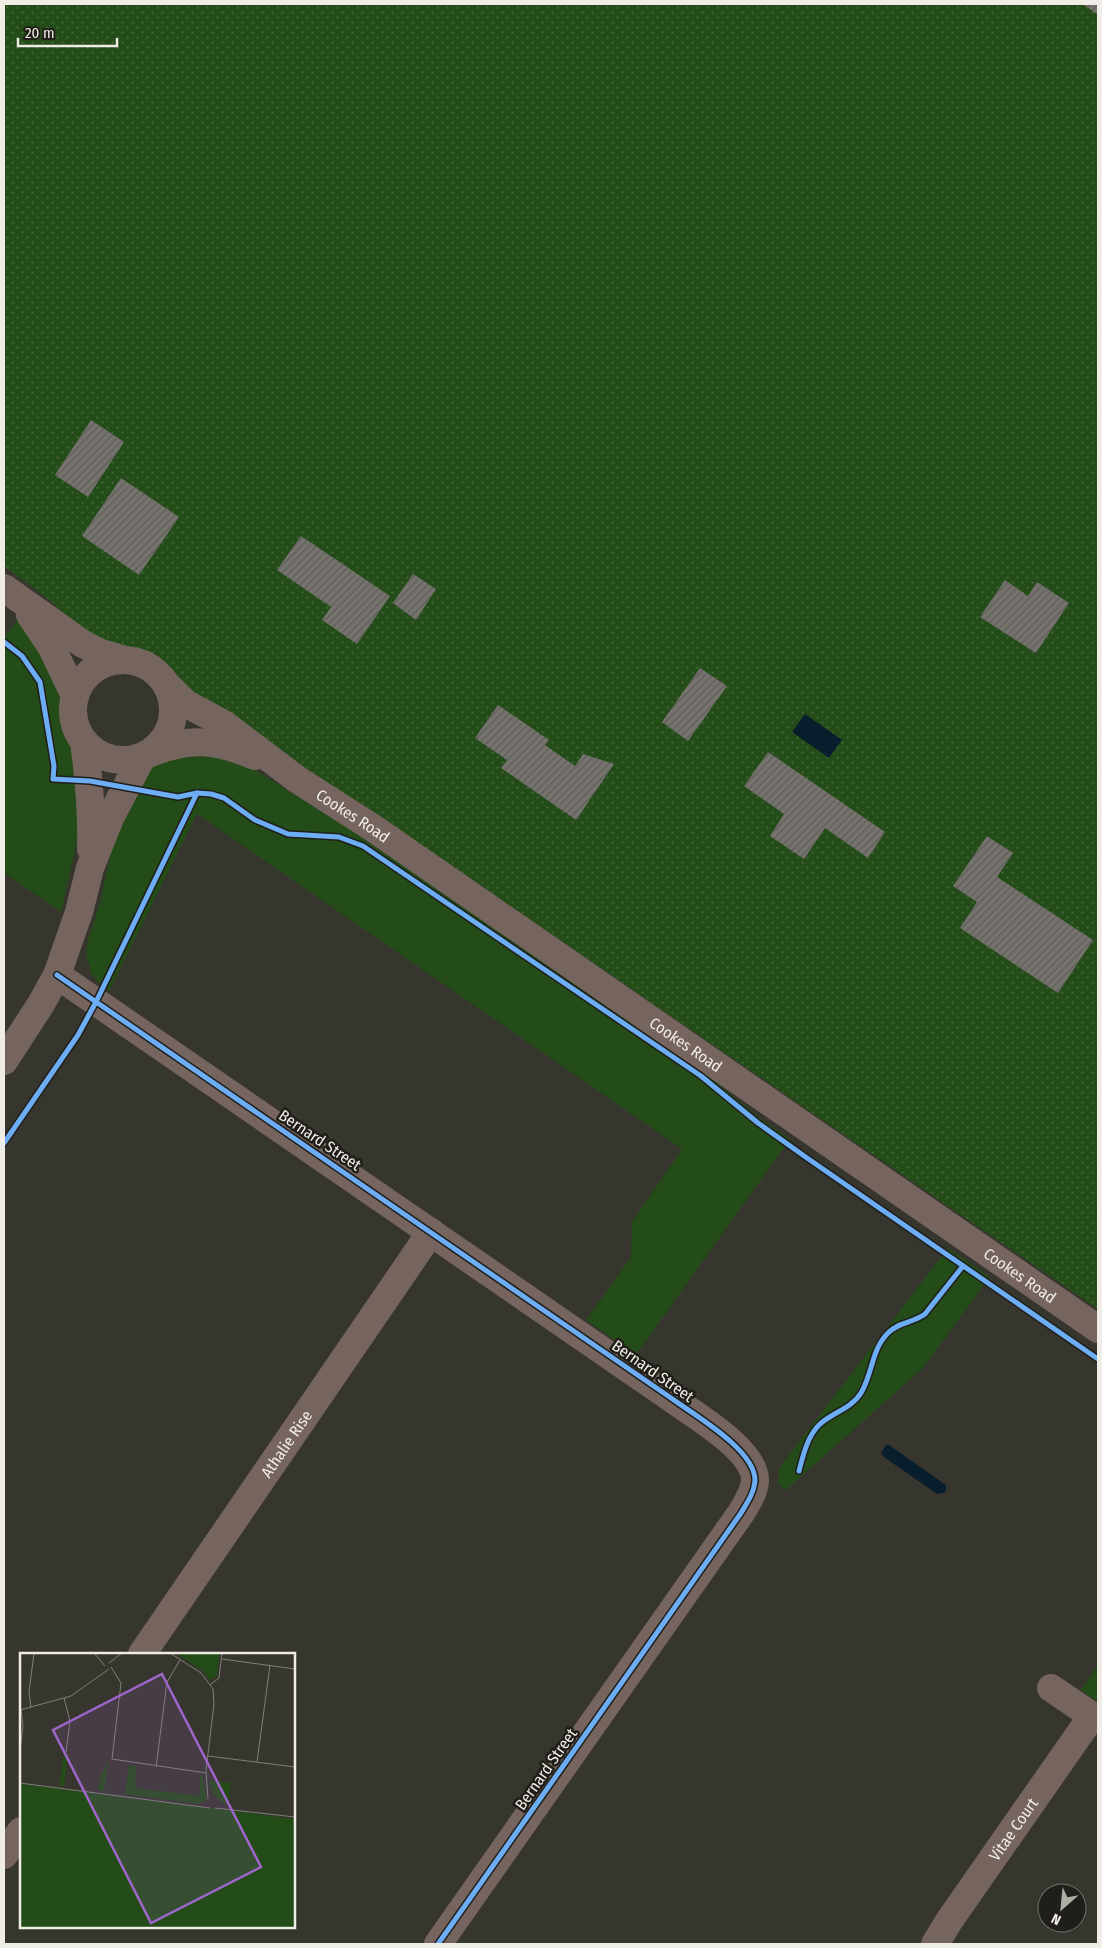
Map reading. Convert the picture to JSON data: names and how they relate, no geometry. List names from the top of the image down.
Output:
{
  "streets": {
    "street": [
      "Cookes Road",
      "Bernard Street",
      "Athalie Rise",
      "Vitae Court"
    ]
  },
  "crossings": [
    ["Bernard Street", "Athalie Rise"]
  ],
  "scale_bar": "20 m",
  "north": "bottom left"
}
